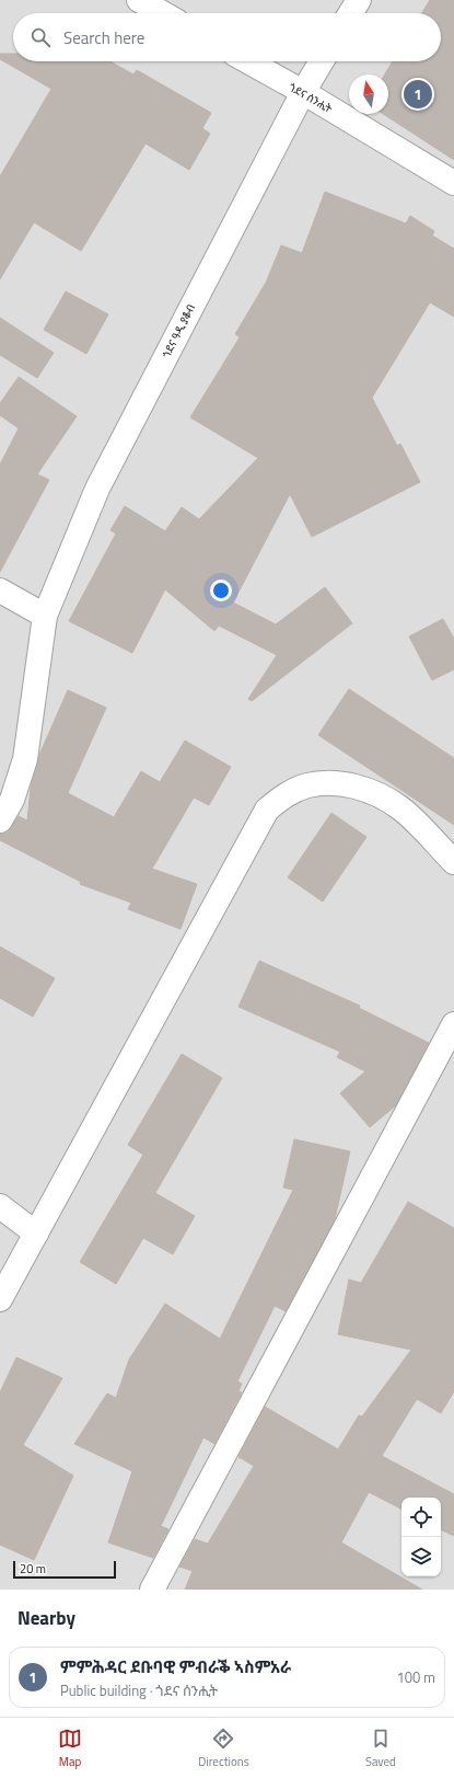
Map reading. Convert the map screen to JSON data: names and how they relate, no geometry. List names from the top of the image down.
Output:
{
  "streets": {
    "street": ["ጎደና ሰንሒት", "ጎደና ዓዲ ያቆብ"]
  },
  "crossings": [
    ["ጎደና ሰንሒት", "ጎደና ዓዲ ያቆብ"]
  ],
  "scale_bar": "20 m",
  "north": "top",
  "page": {
    "search": "Search here",
    "pins": "1",
    "scale": "20 m",
    "heading": "Nearby",
    "list": [
      {
        "mark": "1",
        "name": "ምምሕዳር ደቡባዊ ምብራቕ ኣስምአራ",
        "note": "Public building · ጎደና ሰንሒት",
        "value": "100 m"
      }
    ],
    "nav": ["Map", "Directions", "Saved"]
  }
}
